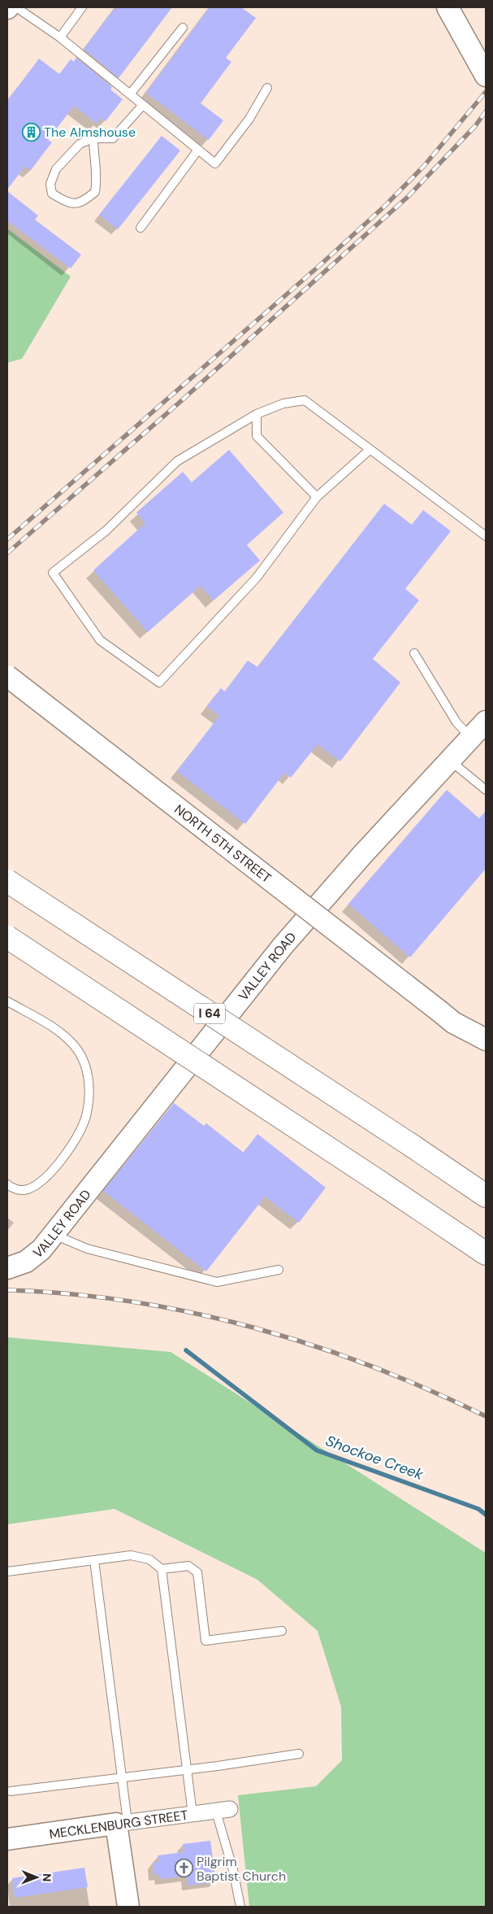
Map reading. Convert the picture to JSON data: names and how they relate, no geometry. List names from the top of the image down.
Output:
{
  "streets": {
    "highway": ["I 64"],
    "street": ["NORTH 5TH STREET", "VALLEY ROAD", "MECKLENBURG STREET"]
  },
  "water": ["Shockoe Creek"],
  "places": {
    "building": ["The Almshouse"],
    "church": ["Pilgrim Baptist Church"]
  },
  "north": "right"
}
